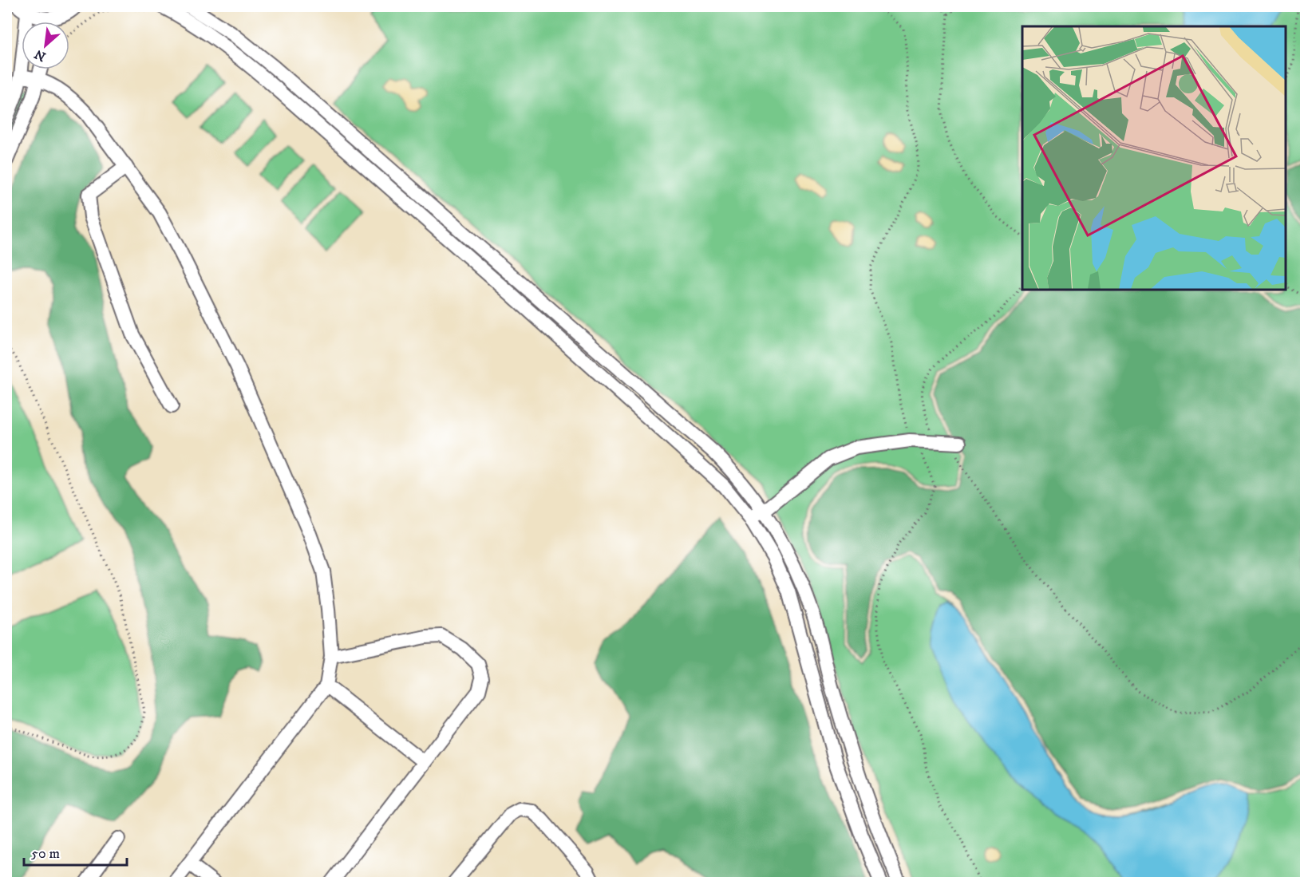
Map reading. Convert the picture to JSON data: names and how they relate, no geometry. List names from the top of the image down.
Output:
{
  "scale_bar": "50 m",
  "north": "bottom left"
}
